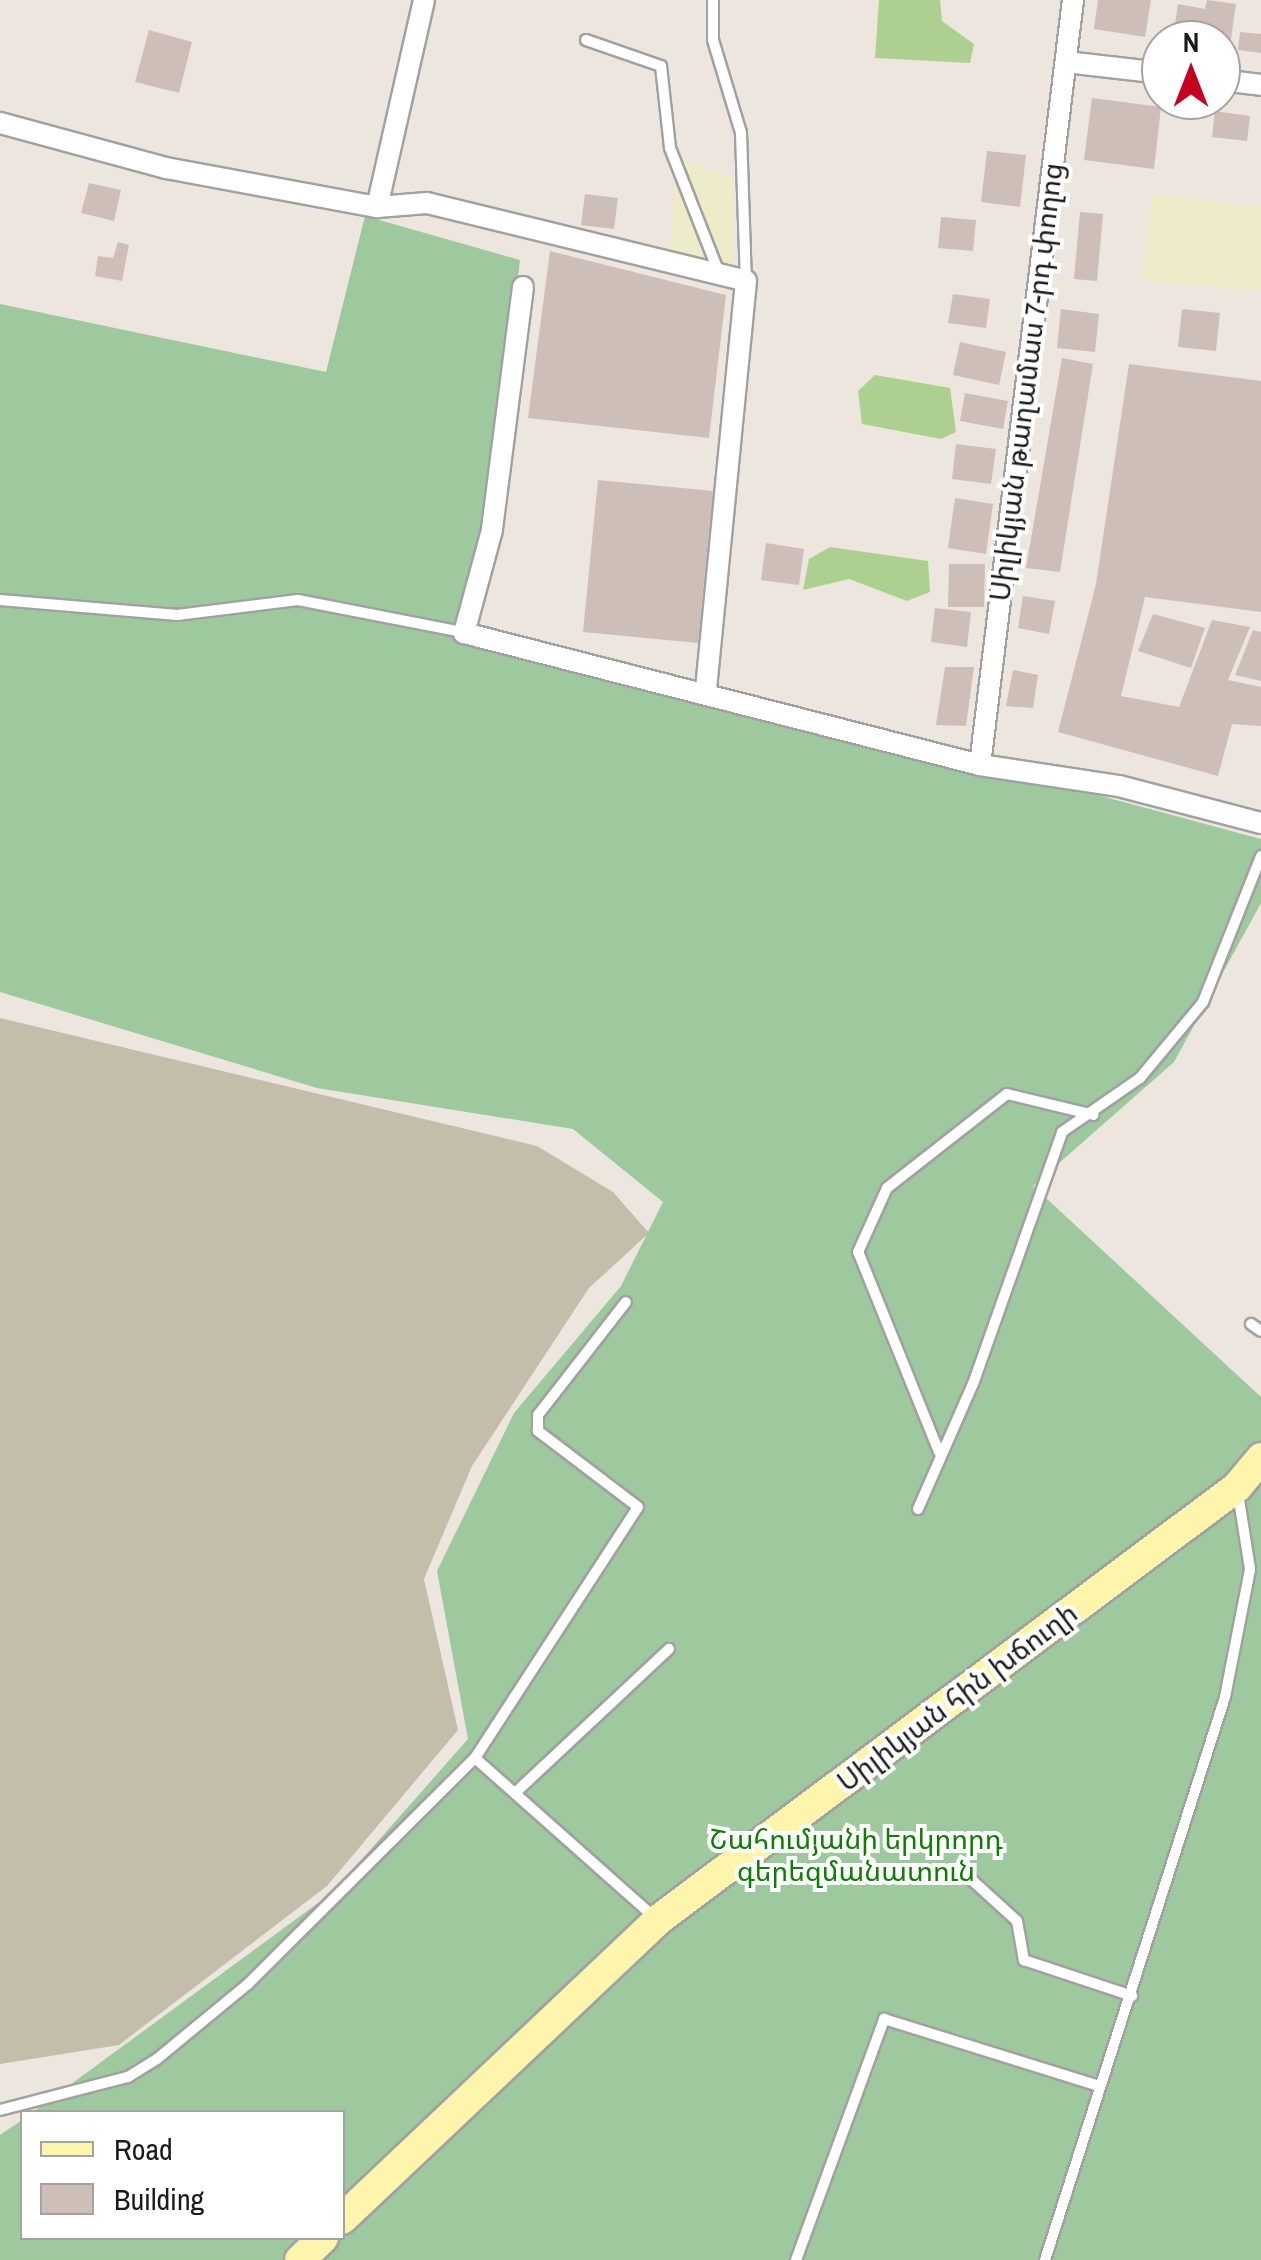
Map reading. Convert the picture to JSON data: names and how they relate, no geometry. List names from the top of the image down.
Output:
{
  "streets": {
    "street": ["Սիլիկյան թաղամաս 7-րդ փողոց", "Սիլիկյան հին խճուղի"]
  },
  "parks": ["Շահումյանի երկրորդ գերեզմանատուն"],
  "legend": ["Road", "Building"],
  "north": "top"
}
